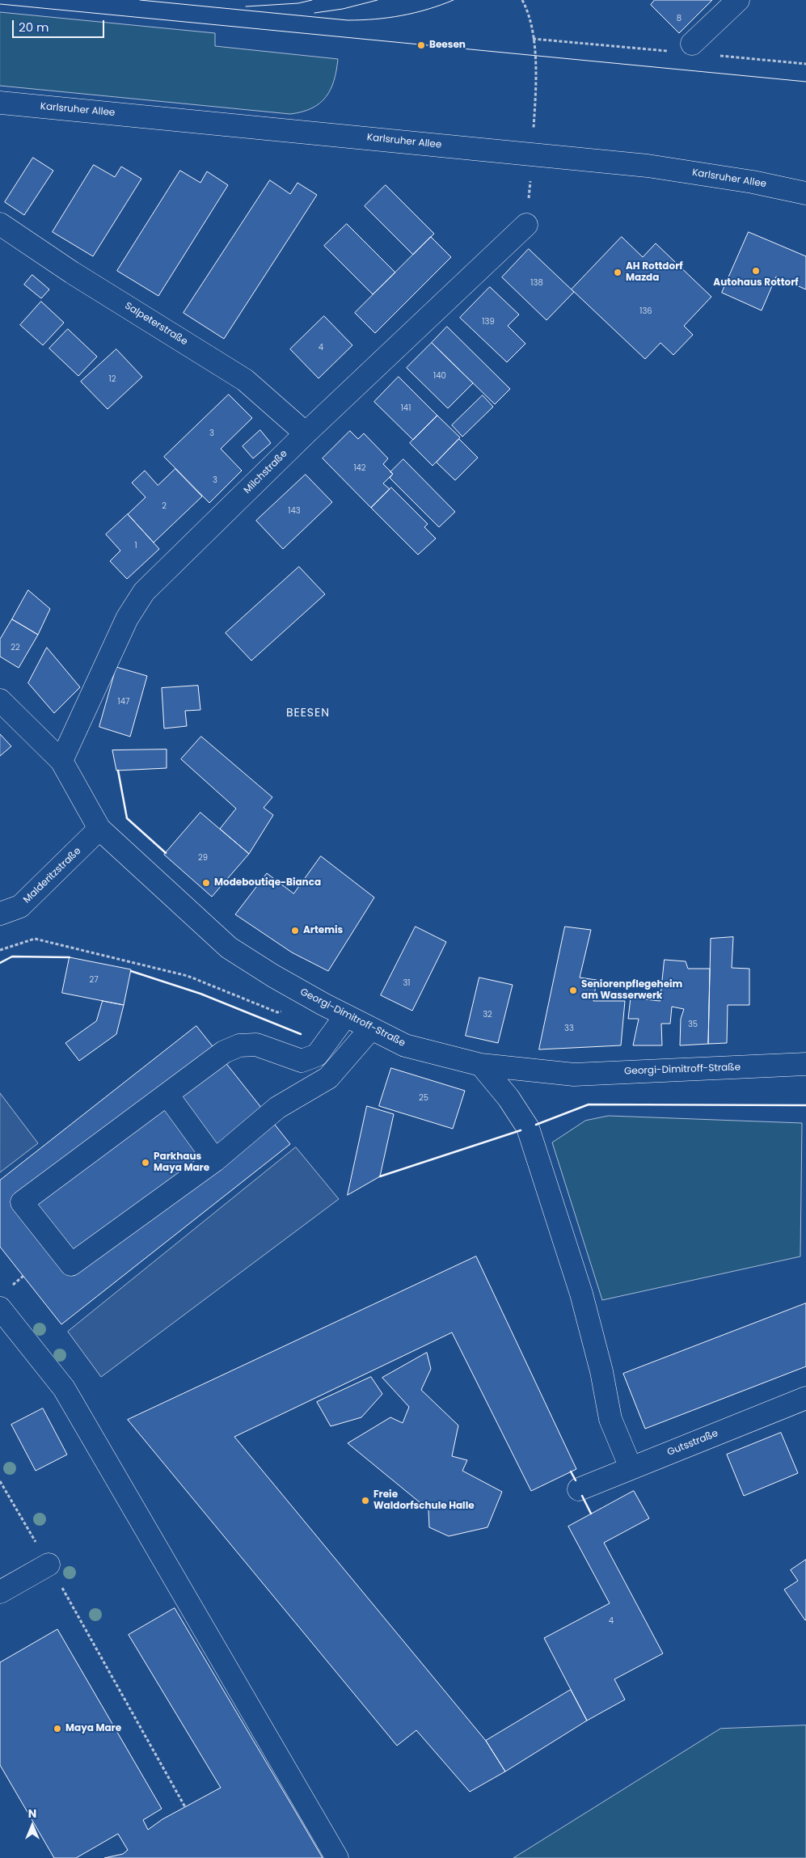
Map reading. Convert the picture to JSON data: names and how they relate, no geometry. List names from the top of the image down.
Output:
{
  "streets": {
    "street": [
      "Karlsruher Allee",
      "Salpeterstraße",
      "Milchstraße",
      "Malderitzstraße",
      "Georgi-Dimitroff-Straße",
      "Gutsstraße"
    ]
  },
  "crossings": [
    ["Salpeterstraße", "Milchstraße"],
    ["Milchstraße", "Georgi-Dimitroff-Straße"],
    ["Malderitzstraße", "Georgi-Dimitroff-Straße"]
  ],
  "districts": ["BEESEN"],
  "places": [
    "Beesen",
    "Autohaus Rottorf",
    "AH Rottdorf Mazda",
    "Modeboutiqe-Bianca",
    "Artemis",
    "Seniorenpflegeheim am Wasserwerk",
    "Parkhaus Maya Mare",
    "Freie Waldorfschule Halle",
    "Maya Mare"
  ],
  "house_numbers": [
    "8",
    "138",
    "136",
    "139",
    "4",
    "140",
    "12",
    "141",
    "3",
    "142",
    "3",
    "2",
    "143",
    "1",
    "22",
    "147",
    "29",
    "27",
    "31",
    "32",
    "35",
    "33",
    "25",
    "4"
  ],
  "scale_bar": "20 m",
  "north": "top"
}
